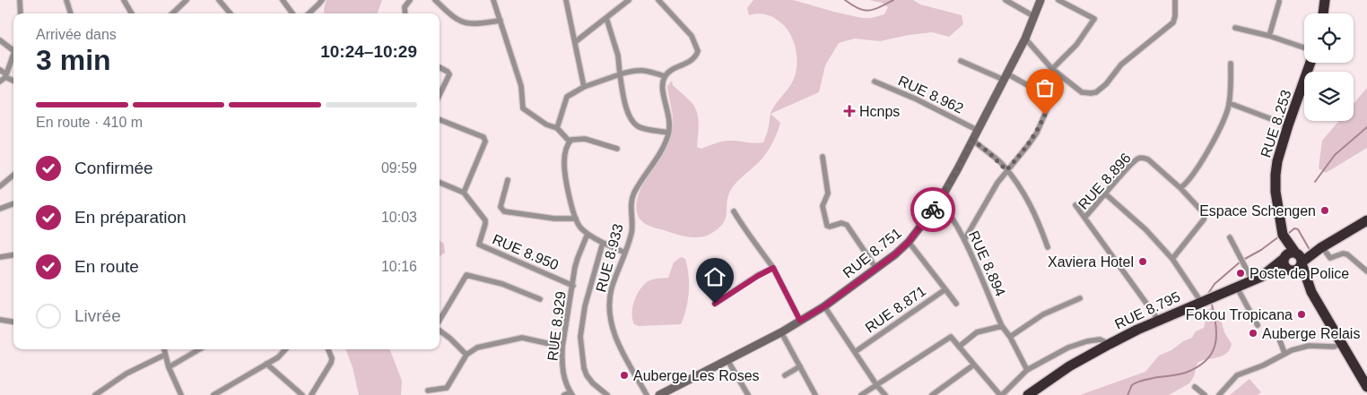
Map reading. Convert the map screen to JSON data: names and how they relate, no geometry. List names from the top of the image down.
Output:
{
  "streets": {
    "highway": ["RUE 8.253", "RUE 8.795"],
    "main road": ["RUE 8.751"],
    "street": [
      "RUE 8.962",
      "RUE 8.896",
      "RUE 8.950",
      "RUE 8.933",
      "RUE 8.894",
      "RUE 8.871",
      "RUE 8.929"
    ]
  },
  "crossings": [
    ["RUE 8.962", "RUE 8.751"],
    ["RUE 8.253", "RUE 8.795"],
    ["RUE 8.896", "RUE 8.795"],
    ["RUE 8.950", "RUE 8.929"],
    ["RUE 8.751", "RUE 8.894"],
    ["RUE 8.751", "RUE 8.871"]
  ],
  "places": {
    "health": ["Hcnps"],
    "other": [
      "Espace Schengen",
      "Xaviera Hotel",
      "Poste de Police",
      "Fokou Tropicana",
      "Auberge Relais",
      "Auberge Les Roses"
    ]
  },
  "page": {
    "heading": ["3 min", "Arrivée dans", "10:24–10:29"],
    "bar": "En route · 410 m",
    "list": [
      ["Confirmée", "09:59"],
      ["En préparation", "10:03"],
      ["En route", "10:16"],
      "Livrée"
    ]
  }
}
